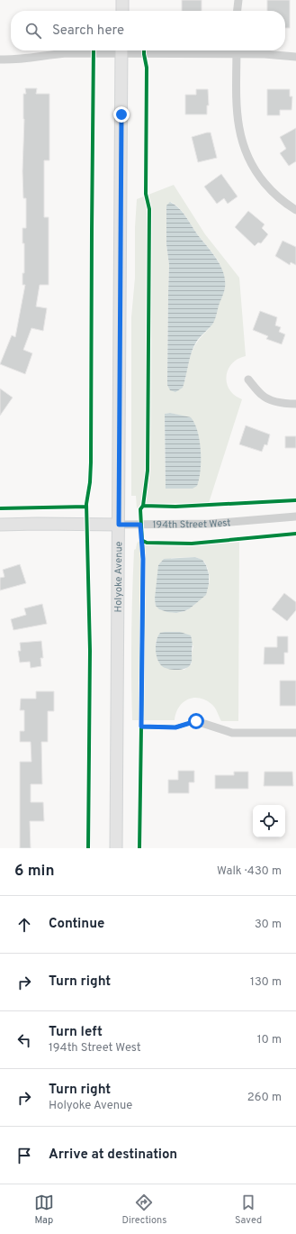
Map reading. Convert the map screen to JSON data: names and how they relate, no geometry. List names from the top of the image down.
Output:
{
  "streets": {
    "street": ["194th Street West", "Holyoke Avenue"]
  },
  "crossings": [
    ["194th Street West", "Holyoke Avenue"]
  ],
  "page": {
    "search": "Search here",
    "heading": ["6 min", "Walk · 430 m"],
    "list": [
      ["Continue", "30 m"],
      ["Turn right", "130 m"],
      ["Turn left", "194th Street West", "10 m"],
      ["Turn right", "Holyoke Avenue", "260 m"],
      "Arrive at destination"
    ],
    "nav": ["Map", "Directions", "Saved"]
  }
}
